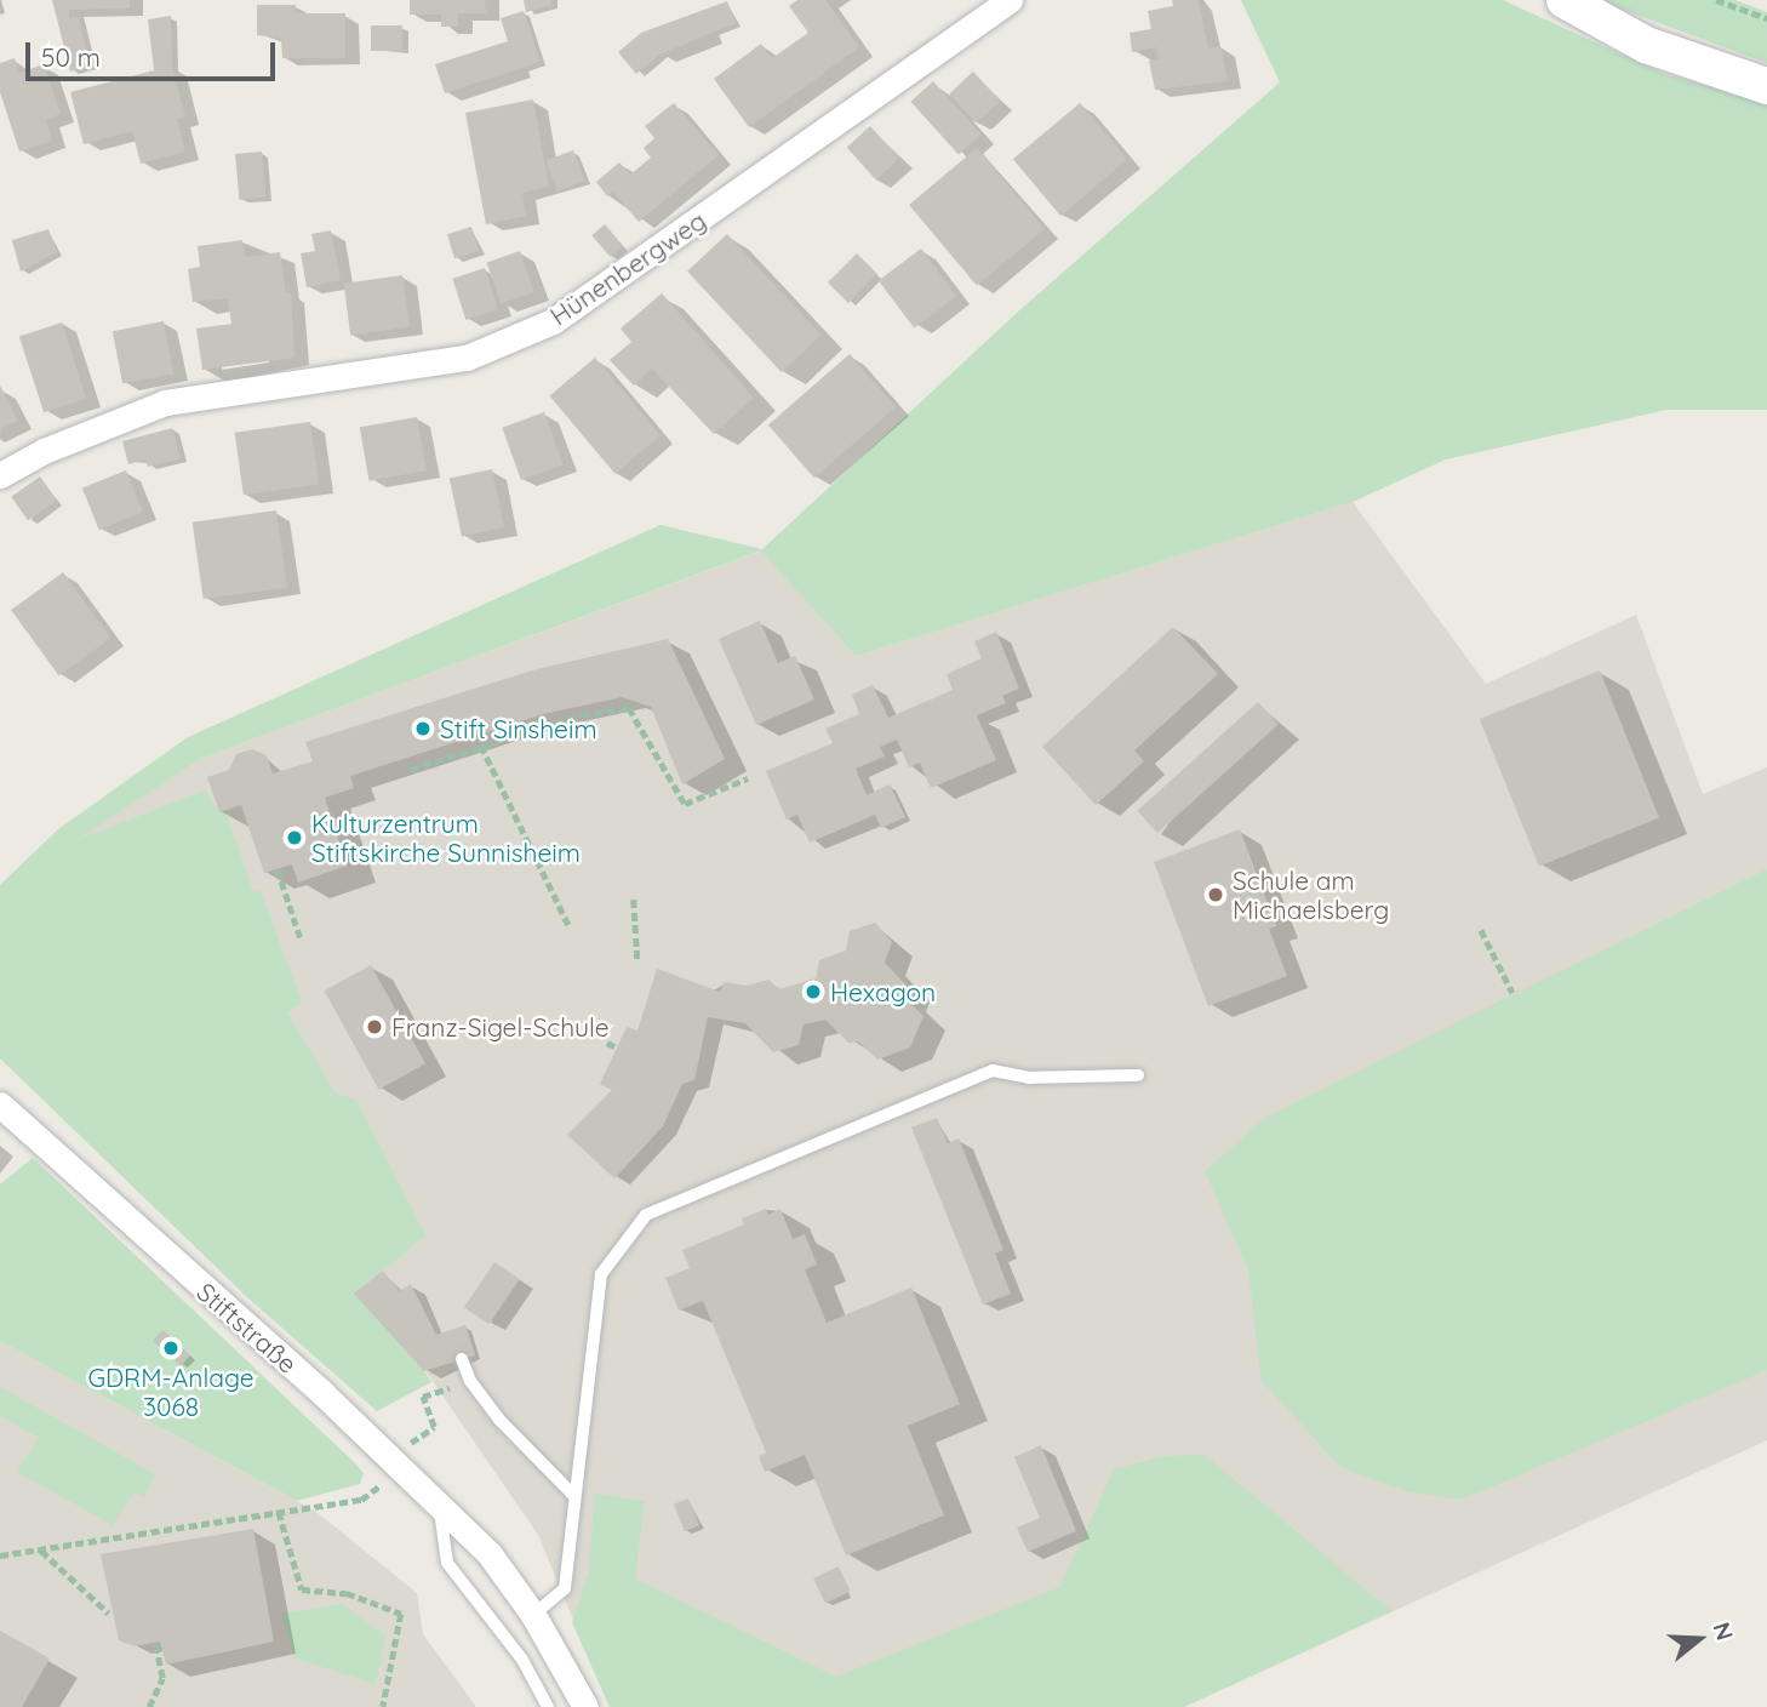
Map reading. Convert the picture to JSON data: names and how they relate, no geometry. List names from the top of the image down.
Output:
{
  "streets": {
    "street": ["Hünenbergweg", "Stiftstraße"]
  },
  "places": [
    "Stift Sinsheim",
    "Kulturzentrum Stiftskirche Sunnisheim",
    "Schule am Michaelsberg",
    "Hexagon",
    "Franz-Sigel-Schule",
    "GDRM-Anlage 3068"
  ],
  "scale_bar": "50 m",
  "north": "right"
}
